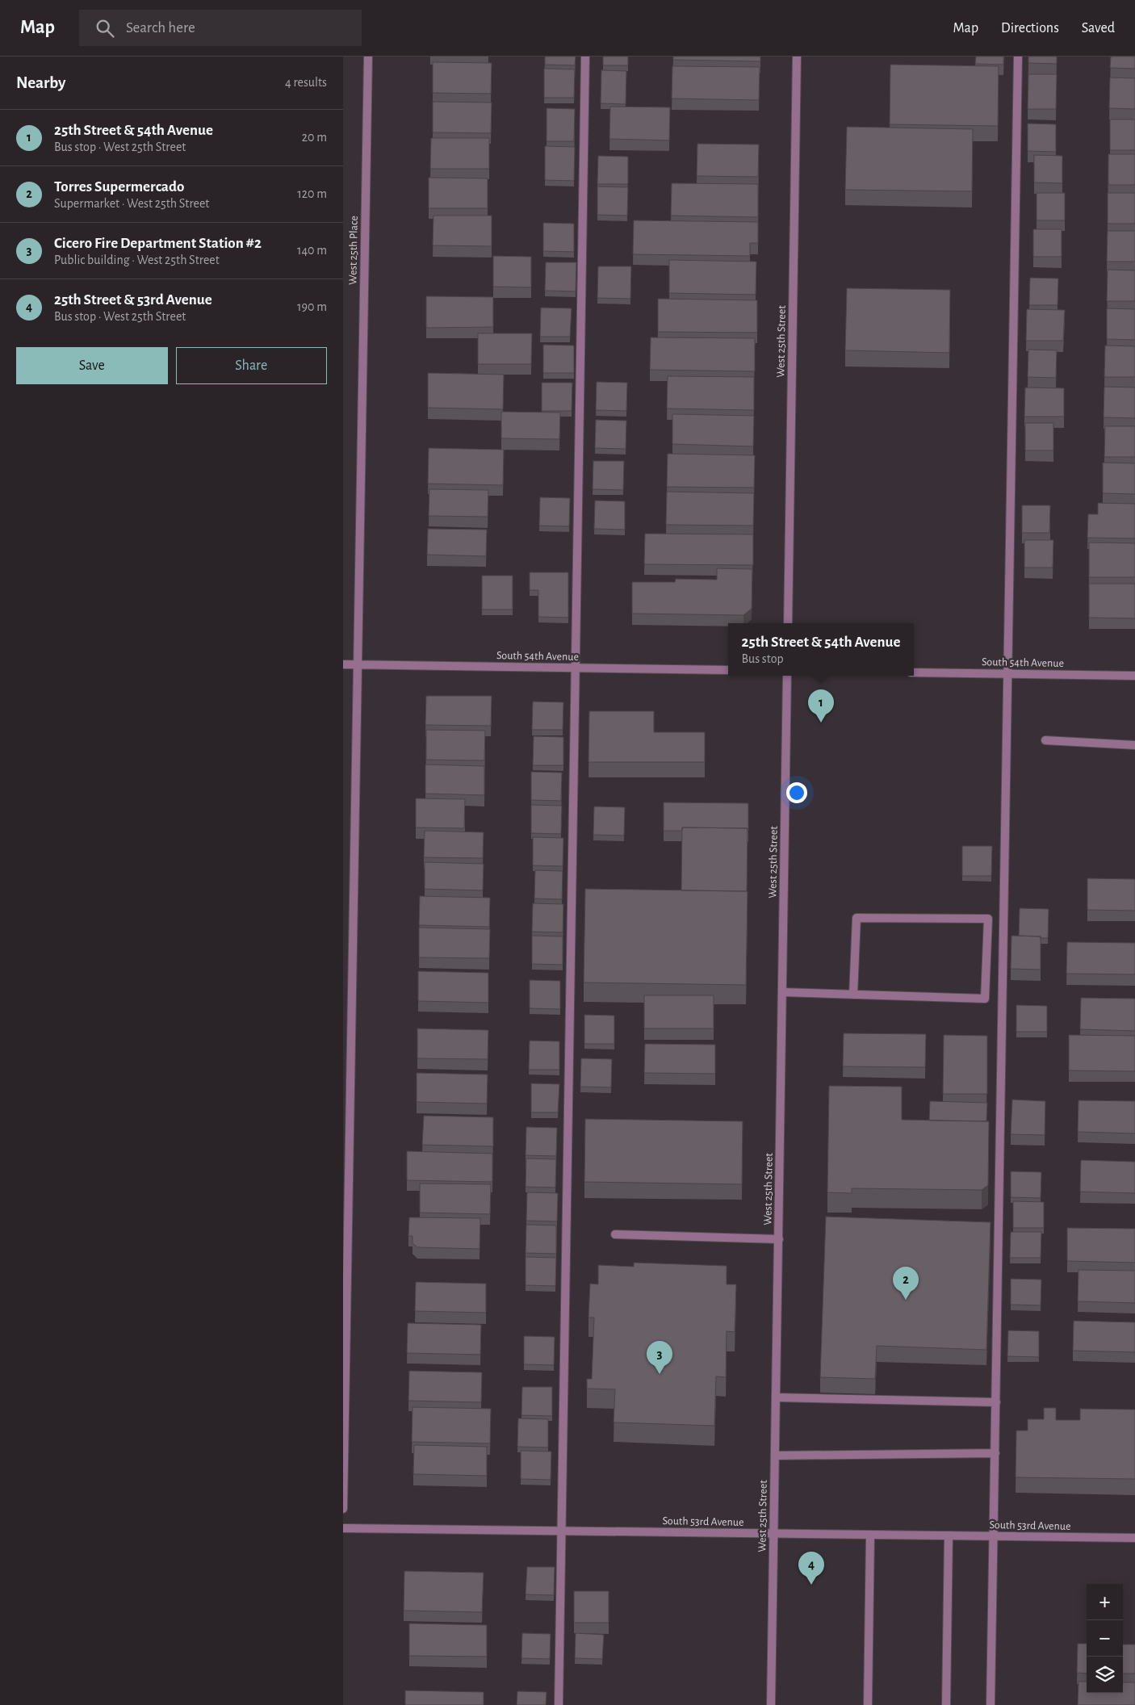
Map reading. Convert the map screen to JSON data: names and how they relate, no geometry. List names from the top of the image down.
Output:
{
  "streets": {
    "street": [
      "West 25th Place",
      "West 25th Street",
      "South 54th Avenue",
      "South 53rd Avenue"
    ]
  },
  "crossings": [
    ["West 25th Place", "South 54th Avenue"],
    ["West 25th Street", "South 53rd Avenue"]
  ],
  "page": {
    "header": "Map",
    "search": "Search here",
    "nav": ["Map", "Directions", "Saved"],
    "heading": ["Nearby", "4 results"],
    "list": [
      {
        "mark": "1",
        "name": "25th Street & 54th Avenue",
        "note": "Bus stop · West 25th Street",
        "value": "20 m"
      },
      {
        "mark": "2",
        "name": "Torres Supermercado",
        "note": "Supermarket · West 25th Street",
        "value": "120 m"
      },
      {
        "mark": "3",
        "name": "Cicero Fire Department Station #2",
        "note": "Public building · West 25th Street",
        "value": "140 m"
      },
      {
        "mark": "4",
        "name": "25th Street & 53rd Avenue",
        "note": "Bus stop · West 25th Street",
        "value": "190 m"
      }
    ],
    "buttons": ["Save", "Share"],
    "popup": ["25th Street & 54th Avenue", "Bus stop"],
    "pins": [
      "1",
      "2",
      "3",
      "4"
    ],
    "map_buttons": ["+", "−"]
  }
}
